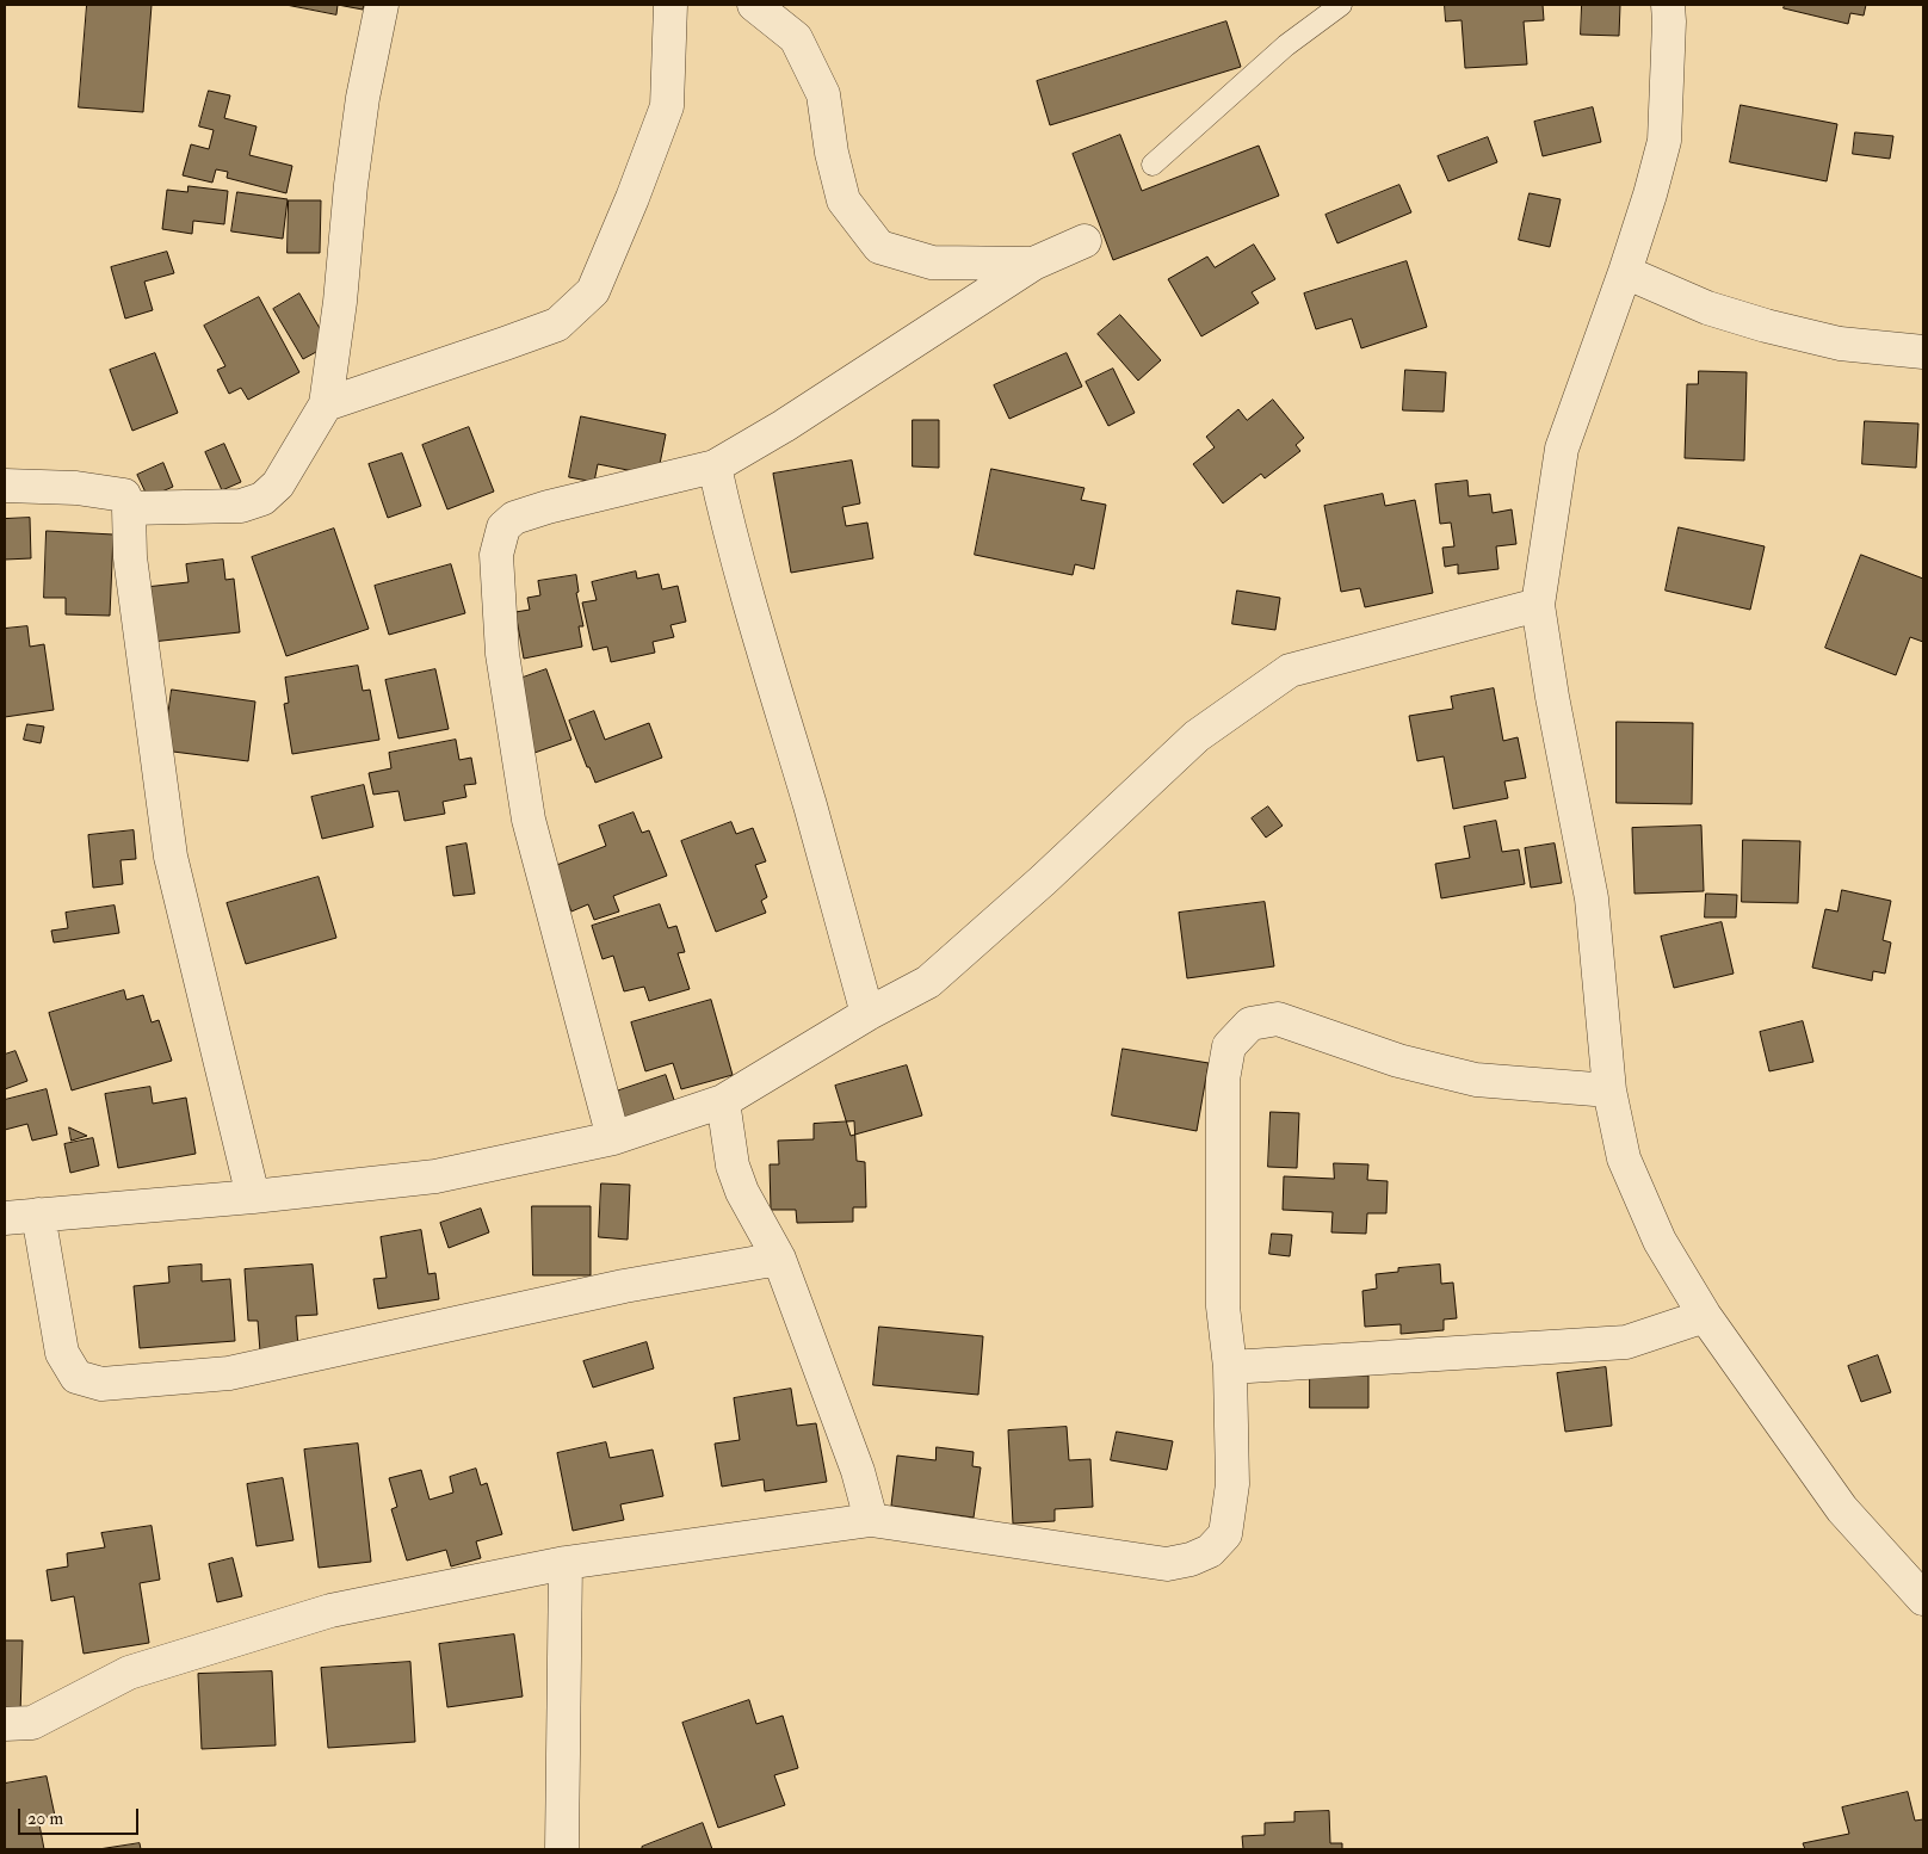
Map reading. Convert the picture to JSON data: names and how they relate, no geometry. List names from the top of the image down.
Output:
{
  "scale_bar": "20 m"
}
